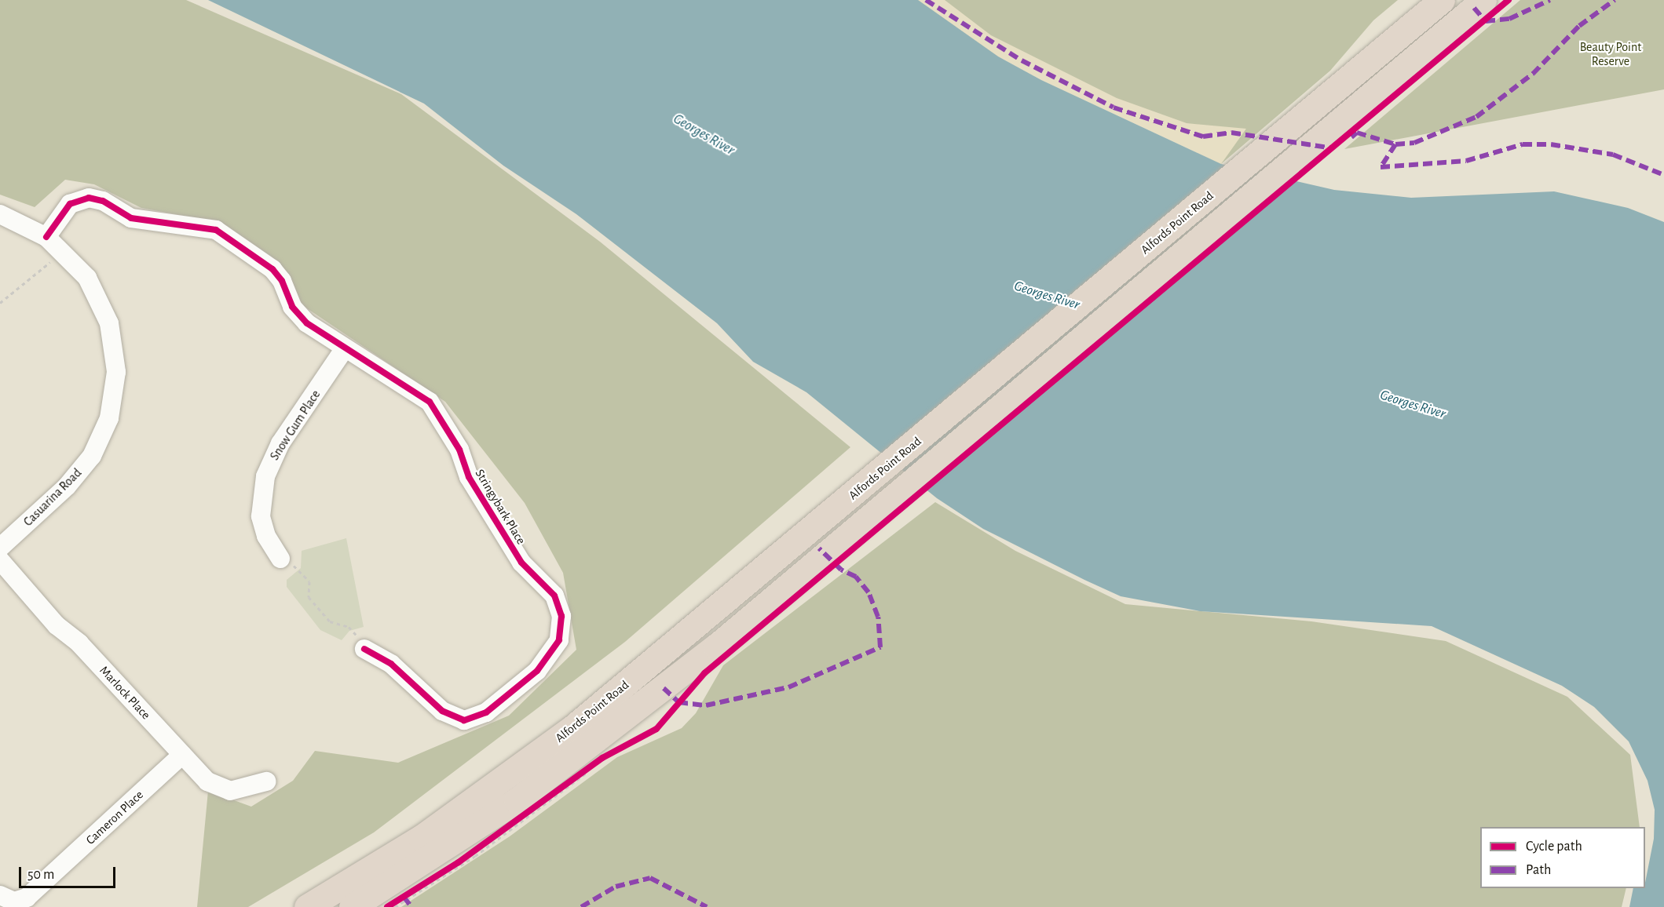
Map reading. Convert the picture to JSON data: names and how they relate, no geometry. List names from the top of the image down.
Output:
{
  "streets": {
    "highway": ["Alfords Point Road"],
    "street": [
      "Snow Gum Place",
      "Casuarina Road",
      "Stringybark Place",
      "Marlock Place",
      "Cameron Place"
    ]
  },
  "crossings": [
    ["Snow Gum Place", "Stringybark Place"],
    ["Casuarina Road", "Stringybark Place"],
    ["Marlock Place", "Cameron Place"]
  ],
  "water": ["Georges River"],
  "parks": ["Beauty Point Reserve"],
  "legend": ["Cycle path", "Path"],
  "scale_bar": "50 m"
}
